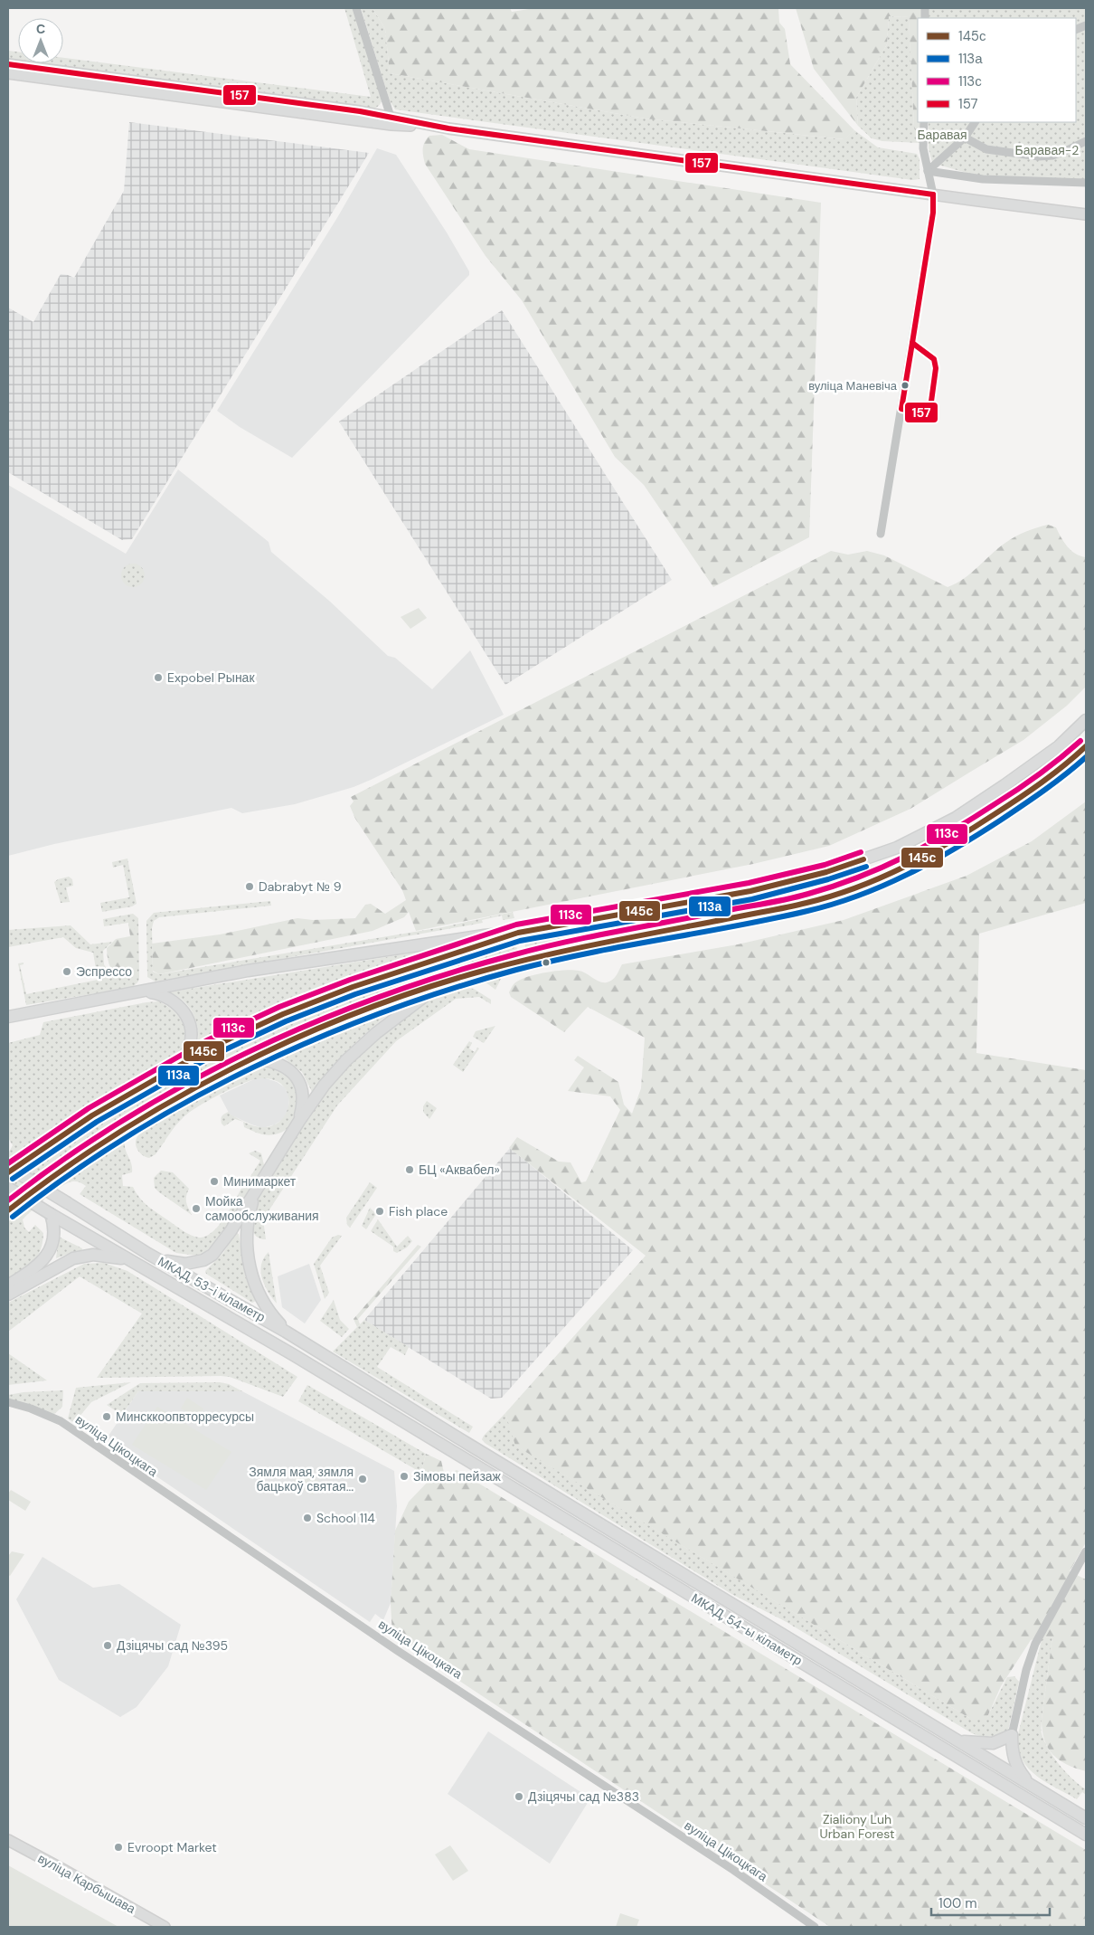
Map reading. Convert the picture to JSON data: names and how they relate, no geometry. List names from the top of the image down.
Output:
{
  "streets": {
    "highway": ["МКАД, 53-і кіламетр", "МКАД, 54-ы кіламетр"],
    "main road": ["вуліца Карбышава"],
    "street": ["вуліца Цікоцкага"]
  },
  "crossings": [
    ["МКАД, 53-і кіламетр", "МКАД, 54-ы кіламетр"]
  ],
  "parks": ["Баравая", "Баравая-2", "Zialiony Luh Urban Forest"],
  "places": [
    "вуліца Маневіча",
    "Expobel Рынак",
    "Dabrabyt № 9",
    "Эспрессо",
    "БЦ «Аквабел»",
    "Минимаркет",
    "Мойка самообслуживания",
    "Fish place",
    "Минсккоопвторресурсы",
    "Зімовы пейзаж",
    "Зямля мая, зямля бацькоў святая...",
    "School 114",
    "Дзіцячы сад №395",
    "Дзіцячы сад №383",
    "Evroopt Market"
  ],
  "lines": [
    "transit line 157",
    "transit line 113с",
    "transit line 145с",
    "transit line 113а"
  ],
  "legend": [
    "145с",
    "113а",
    "113с",
    "157"
  ],
  "scale_bar": "100 m",
  "north": "top"
}
